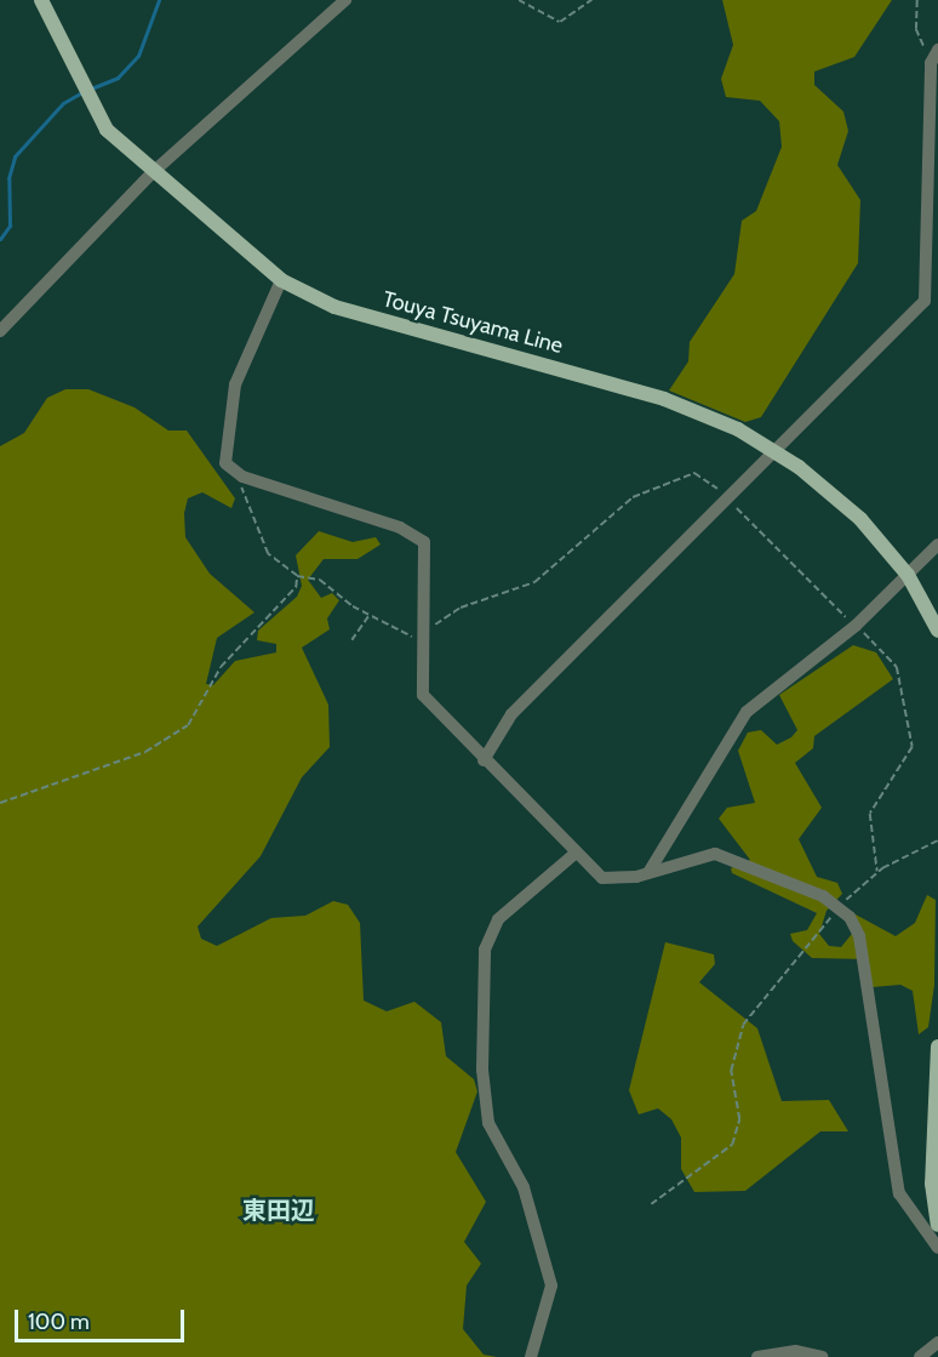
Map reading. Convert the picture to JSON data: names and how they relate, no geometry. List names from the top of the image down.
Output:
{
  "streets": {
    "main road": ["Touya Tsuyama Line"]
  },
  "districts": ["東田辺"],
  "scale_bar": "100 m"
}
